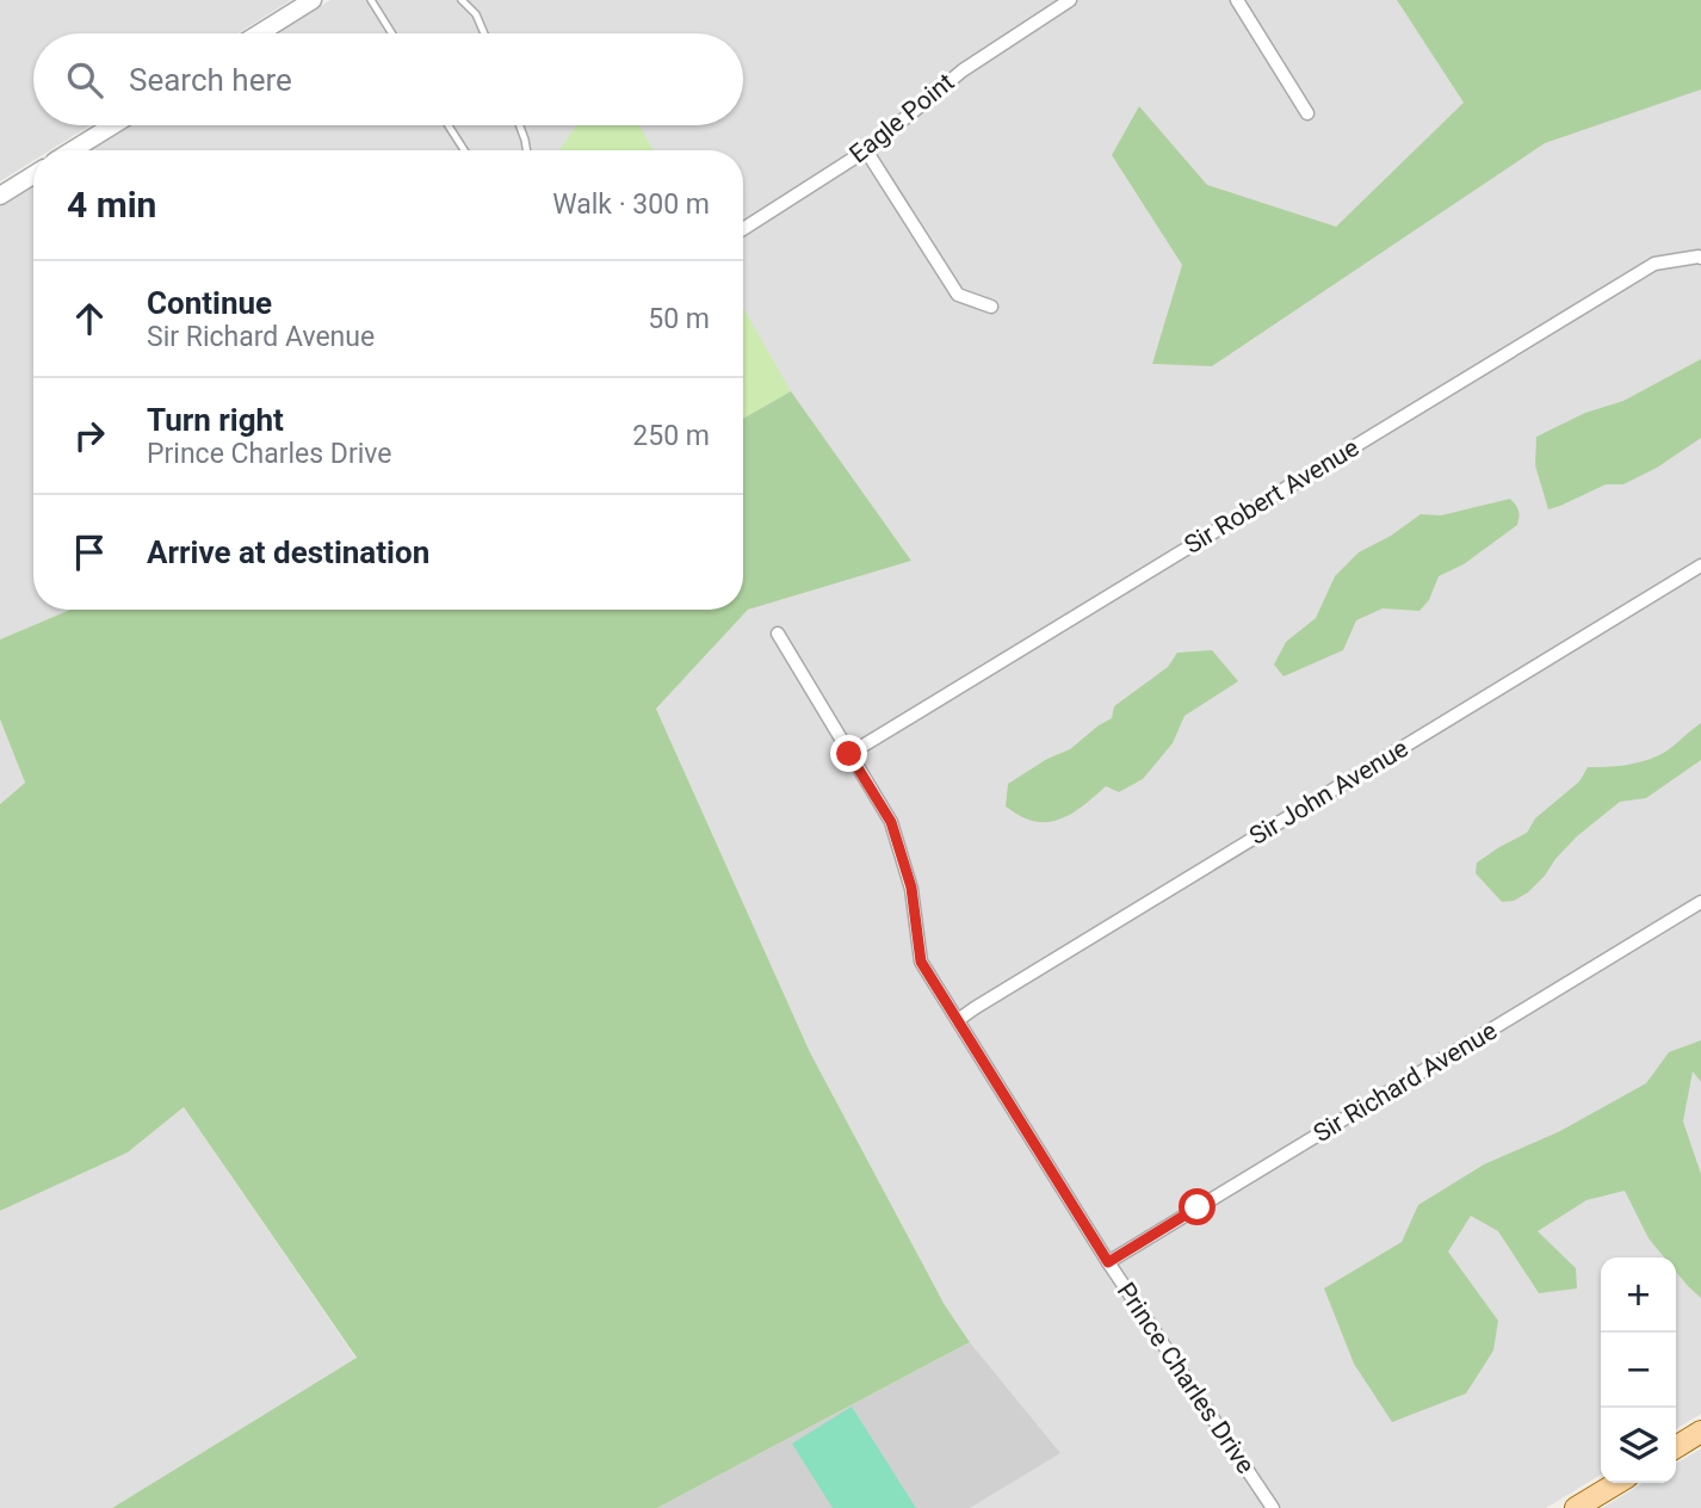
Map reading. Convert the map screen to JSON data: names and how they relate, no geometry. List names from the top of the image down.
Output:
{
  "streets": {
    "street": [
      "Eagle Point",
      "Sir Robert Avenue",
      "Sir John Avenue",
      "Sir Richard Avenue",
      "Prince Charles Drive"
    ]
  },
  "crossings": [
    ["Sir Robert Avenue", "Prince Charles Drive"],
    ["Sir John Avenue", "Prince Charles Drive"],
    ["Sir Richard Avenue", "Prince Charles Drive"]
  ],
  "page": {
    "search": "Search here",
    "heading": ["4 min", "Walk · 300 m"],
    "list": [
      ["Continue", "Sir Richard Avenue", "50 m"],
      ["Turn right", "Prince Charles Drive", "250 m"],
      "Arrive at destination"
    ],
    "map_buttons": ["+", "−"]
  }
}
